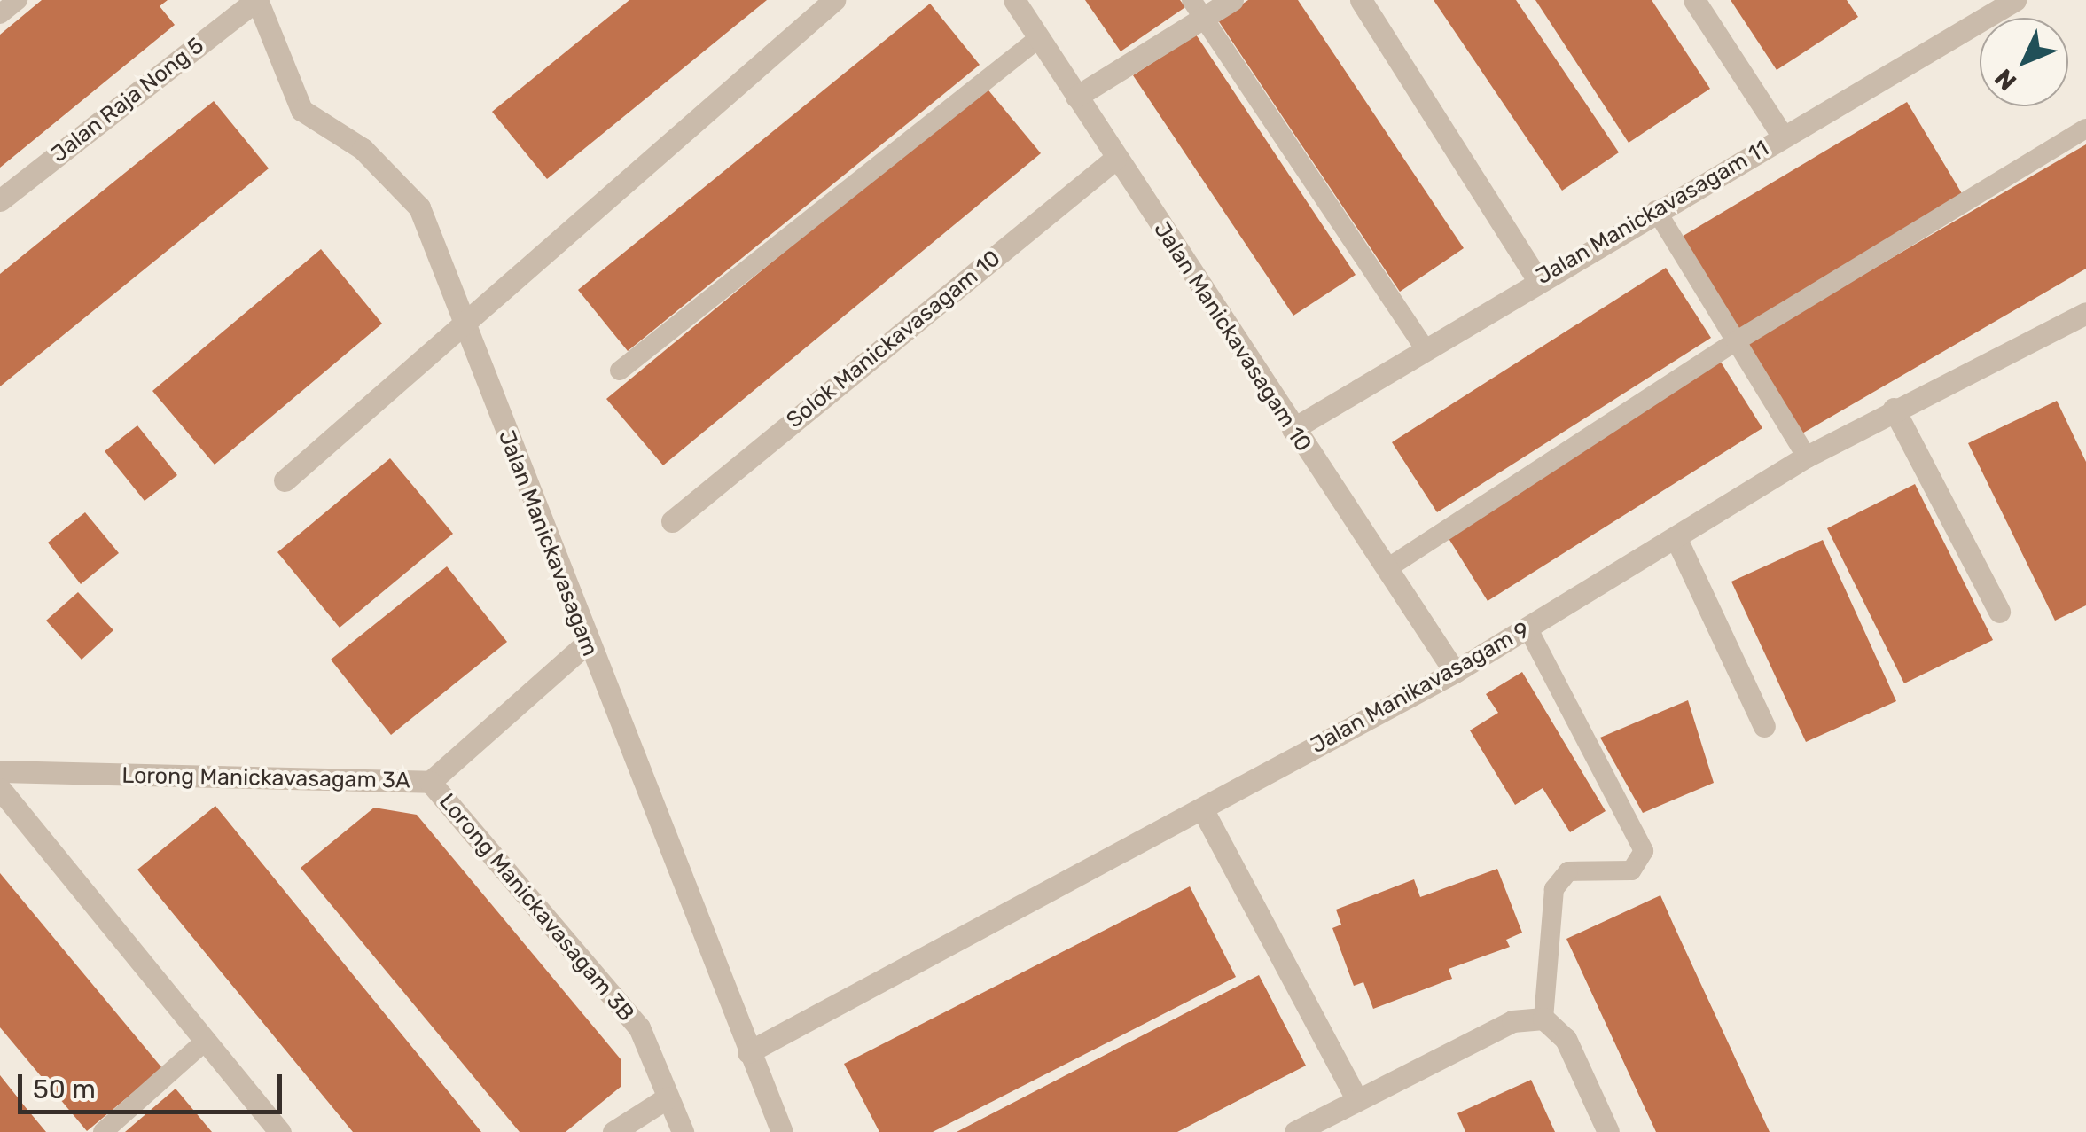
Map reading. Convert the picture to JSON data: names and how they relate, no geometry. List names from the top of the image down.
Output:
{
  "streets": {
    "street": [
      "Jalan Raja Nong 5",
      "Jalan Manickavasagam 11",
      "Jalan Manickavasagam 10",
      "Solok Manickavasagam 10",
      "Jalan Manickavasagam",
      "Jalan Manikavasagam 9",
      "Lorong Manickavasagam 3A",
      "Lorong Manickavasagam 3B"
    ]
  },
  "crossings": [
    ["Jalan Raja Nong 5", "Jalan Manickavasagam"],
    ["Jalan Manickavasagam 11", "Jalan Manickavasagam 10"],
    ["Jalan Manickavasagam 10", "Solok Manickavasagam 10"],
    ["Jalan Manickavasagam 10", "Jalan Manikavasagam 9"],
    ["Jalan Manickavasagam", "Jalan Manikavasagam 9"],
    ["Jalan Manickavasagam", "Lorong Manickavasagam 3A"],
    ["Lorong Manickavasagam 3A", "Lorong Manickavasagam 3B"]
  ],
  "scale_bar": "50 m",
  "north": "bottom left"
}
